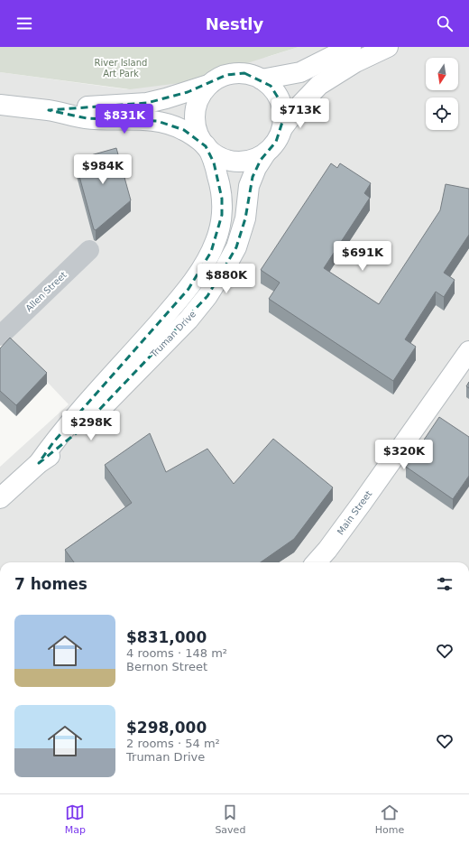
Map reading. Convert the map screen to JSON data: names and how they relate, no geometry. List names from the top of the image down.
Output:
{
  "streets": {
    "main road": ["Truman Drive", "Main Street"],
    "street": ["Allen Street"]
  },
  "parks": ["River Island Art Park"],
  "north": "bottom",
  "page": {
    "header": "Nestly",
    "price": [
      "$713K",
      "$831K",
      "$984K",
      "$691K",
      "$880K",
      "$298K",
      "$320K"
    ],
    "heading": "7 homes",
    "list": [
      {
        "name": "$831,000",
        "note": "4 rooms · 148 m² · Bernon Street"
      },
      {
        "name": "$298,000",
        "note": "2 rooms · 54 m² · Truman Drive"
      }
    ],
    "tabs": ["Map", "Saved", "Home"]
  }
}
